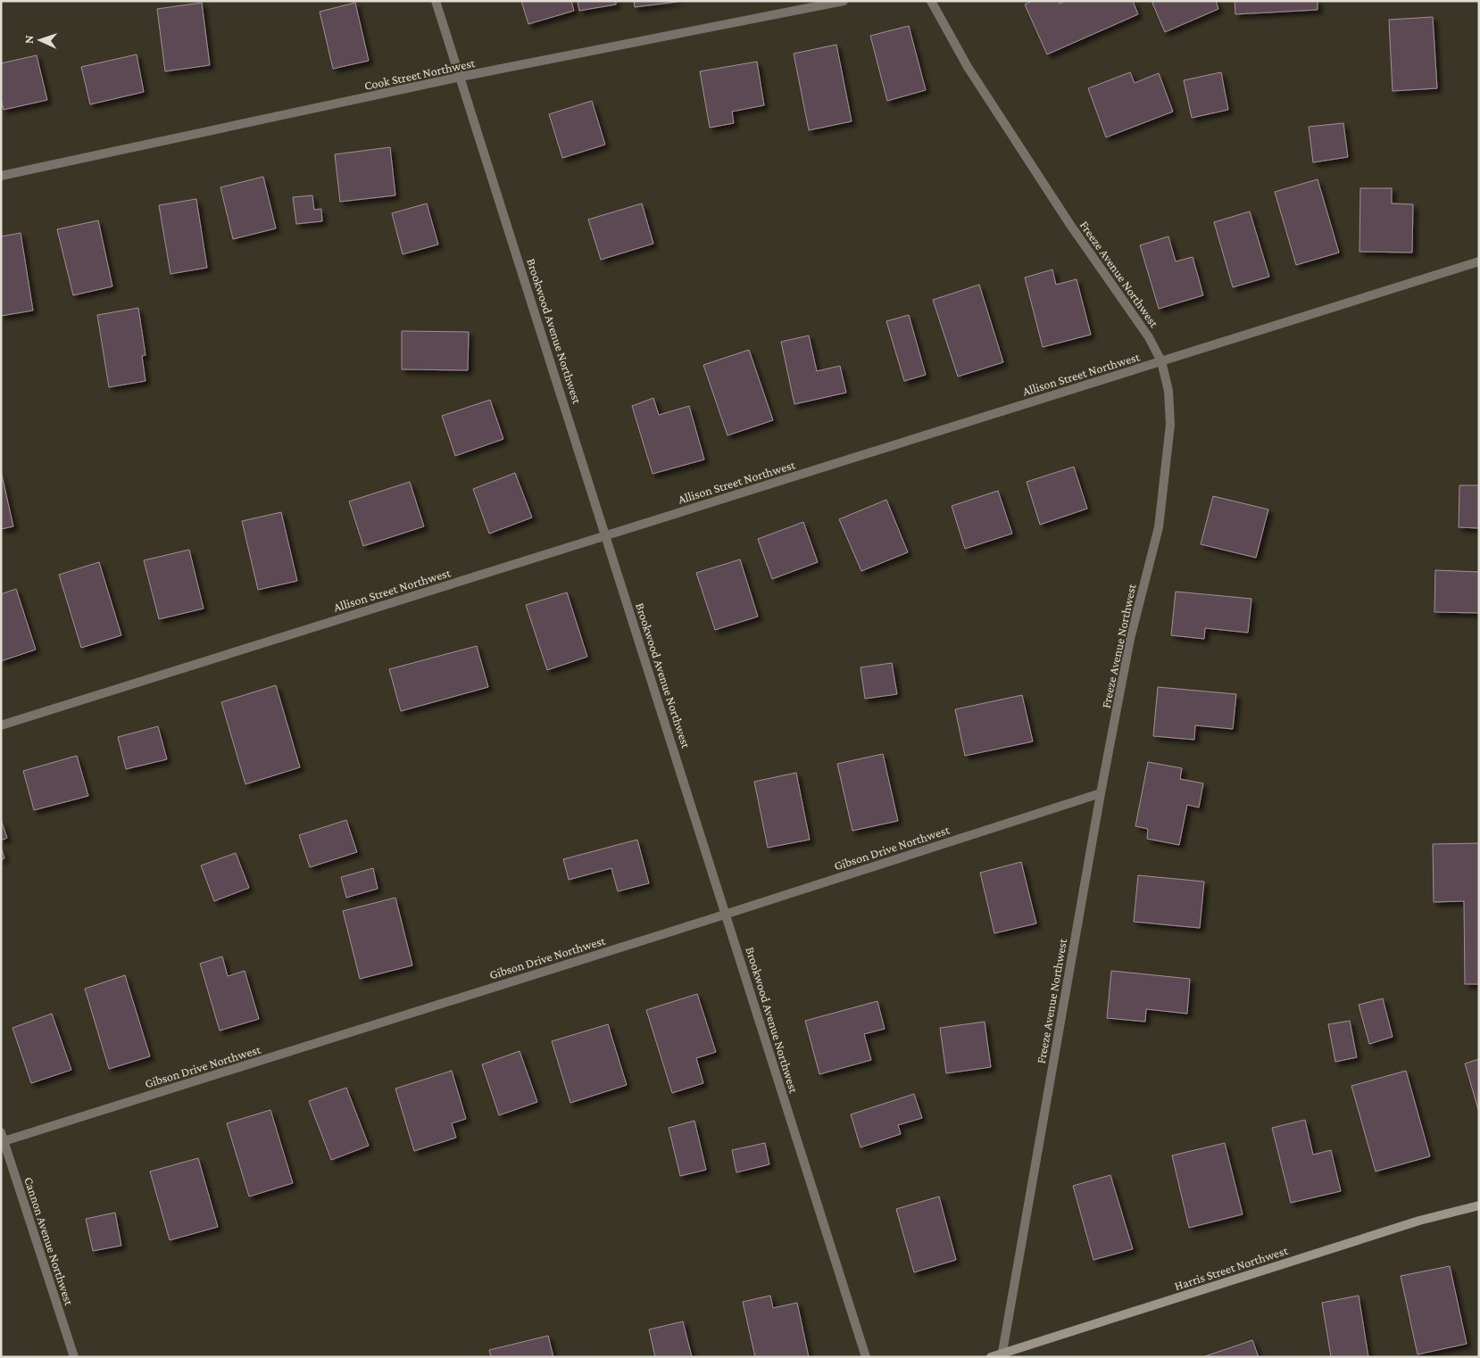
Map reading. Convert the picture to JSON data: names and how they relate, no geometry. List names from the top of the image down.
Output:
{
  "streets": {
    "street": [
      "Cook Street Northwest",
      "Freeze Avenue Northwest",
      "Brookwood Avenue Northwest",
      "Allison Street Northwest",
      "Gibson Drive Northwest",
      "Cannon Avenue Northwest",
      "Harris Street Northwest"
    ]
  },
  "crossings": [
    ["Cook Street Northwest", "Brookwood Avenue Northwest"],
    ["Freeze Avenue Northwest", "Allison Street Northwest"],
    ["Freeze Avenue Northwest", "Gibson Drive Northwest"],
    ["Freeze Avenue Northwest", "Harris Street Northwest"],
    ["Brookwood Avenue Northwest", "Allison Street Northwest"],
    ["Brookwood Avenue Northwest", "Gibson Drive Northwest"],
    ["Gibson Drive Northwest", "Cannon Avenue Northwest"]
  ],
  "north": "left"
}
